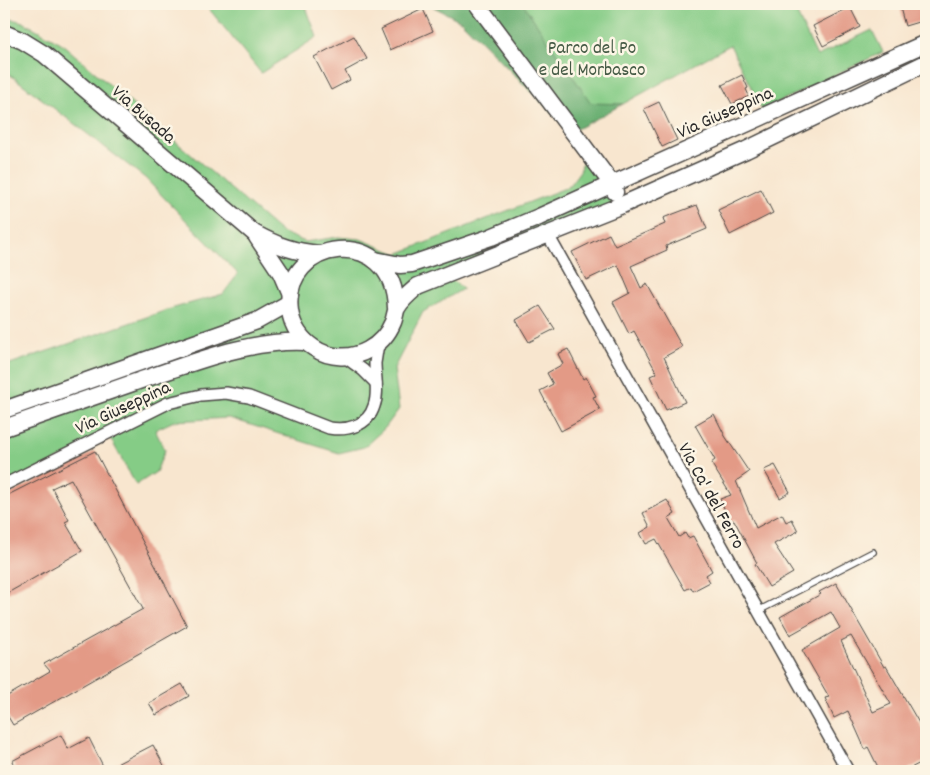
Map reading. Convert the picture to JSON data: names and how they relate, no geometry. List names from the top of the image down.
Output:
{
  "streets": {
    "main road": ["Via Giuseppina", "Via Busada"],
    "street": ["Via Ca' del Ferro"]
  },
  "crossings": [
    ["Via Giuseppina", "Via Busada"]
  ],
  "parks": ["Parco del Po e del Morbasco"]
}
